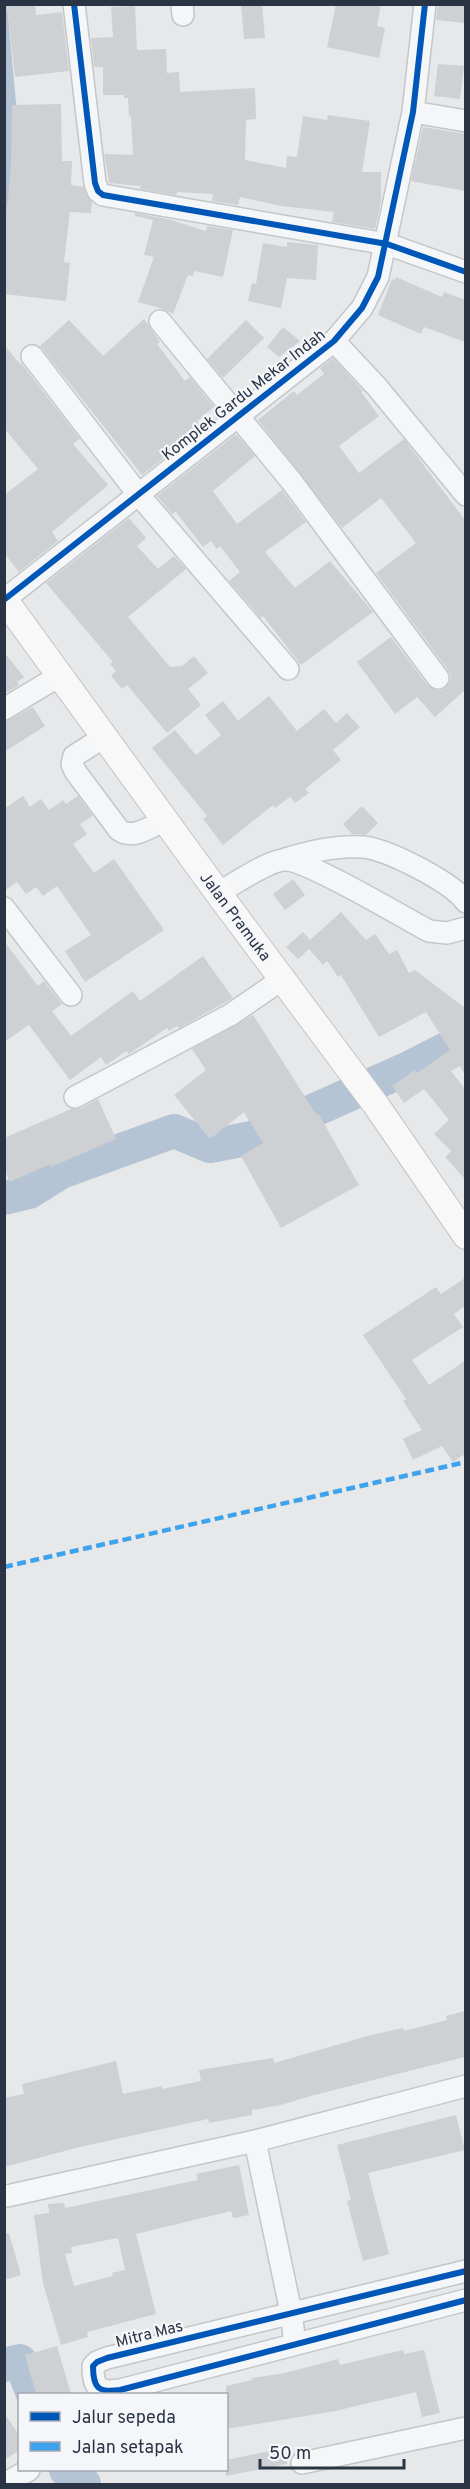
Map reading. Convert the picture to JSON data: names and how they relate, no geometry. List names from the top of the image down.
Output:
{
  "streets": {
    "main road": ["Jalan Pramuka"],
    "street": ["Komplek Gardu Mekar Indah", "Mitra Mas"]
  },
  "crossings": [
    ["Komplek Gardu Mekar Indah", "Jalan Pramuka"]
  ],
  "legend": ["Jalur sepeda", "Jalan setapak"],
  "scale_bar": "50 m"
}
